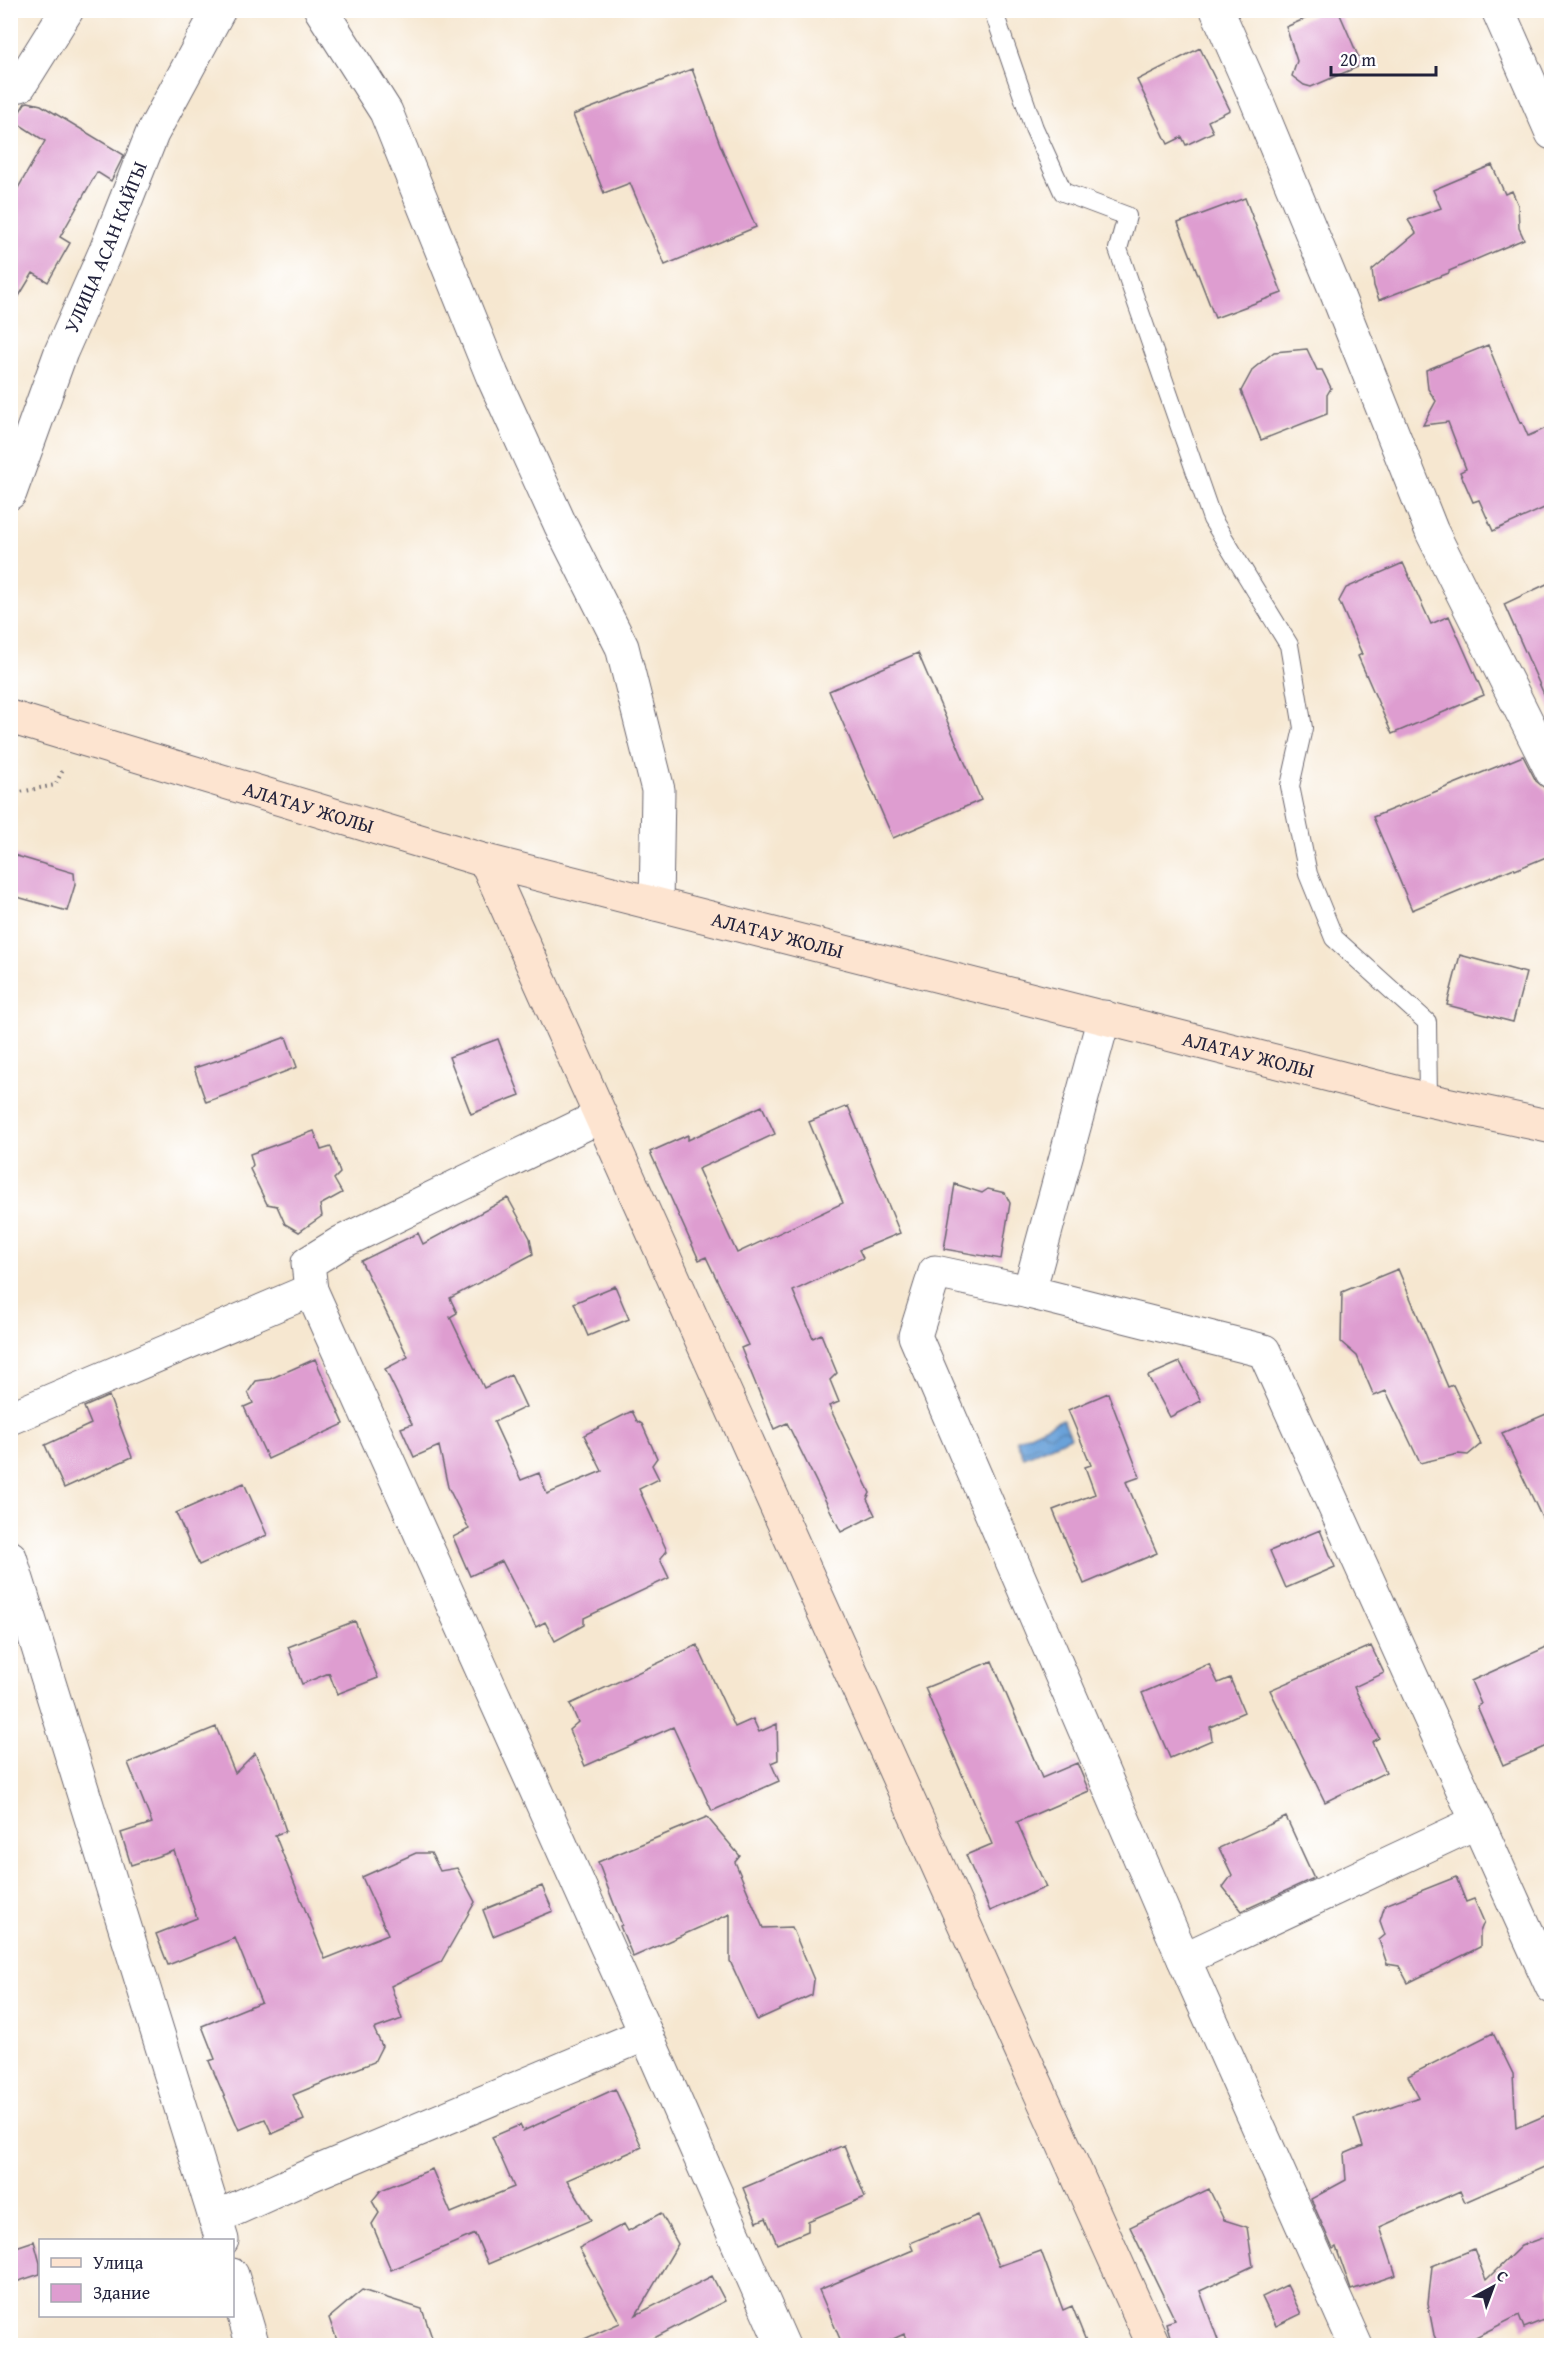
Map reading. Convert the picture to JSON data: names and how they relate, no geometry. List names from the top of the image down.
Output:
{
  "streets": {
    "street": ["УЛИЦА АСАН КАЙГЫ", "АЛАТАУ ЖОЛЫ"]
  },
  "legend": ["Улица", "Здание"],
  "scale_bar": "20 m",
  "north": "top right"
}
